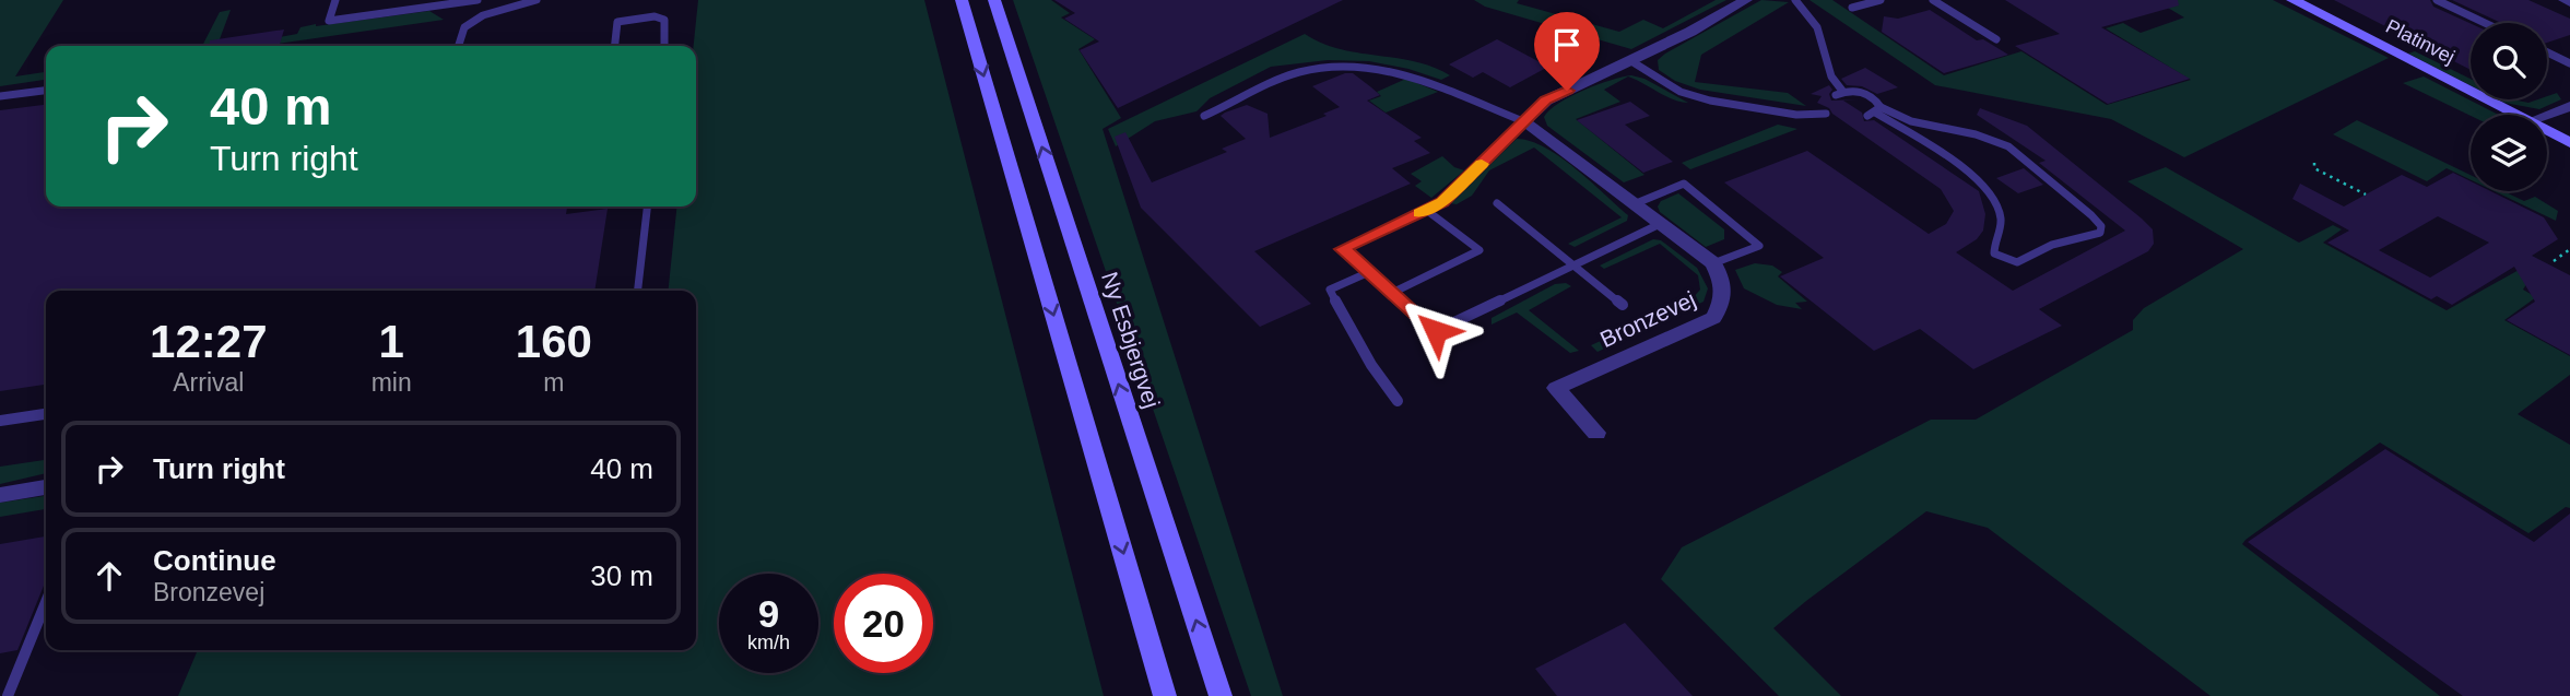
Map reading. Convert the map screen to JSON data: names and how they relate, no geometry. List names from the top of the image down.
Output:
{
  "streets": {
    "street": ["Platinvej", "Bronzevej", "Ny Esbjergvej"]
  },
  "page": {
    "turn": ["40 m", "Turn right"],
    "eta": [
      "12:27",
      "Arrival",
      "1",
      "min",
      "160",
      "m"
    ],
    "list": [
      {
        "name": "Turn right",
        "value": "40 m"
      },
      {
        "name": "Continue",
        "note": "Bronzevej",
        "value": "30 m"
      }
    ],
    "speed": "9 km/h",
    "limit": "20"
  }
}
